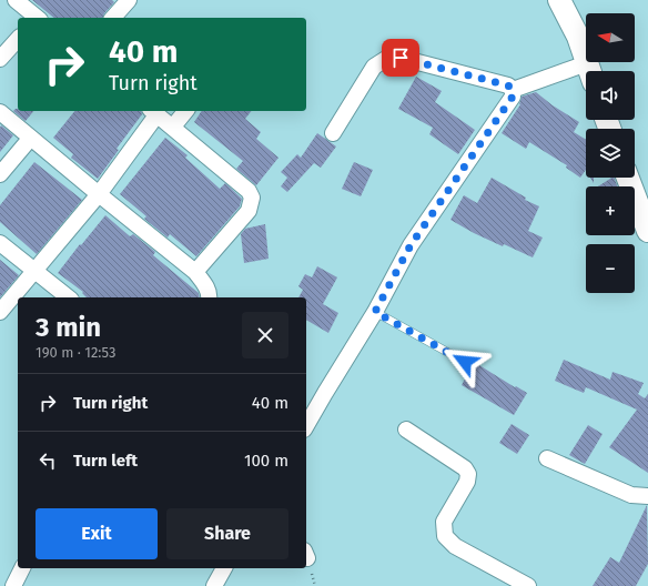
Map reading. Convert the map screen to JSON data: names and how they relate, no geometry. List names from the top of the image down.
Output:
{
  "north": "left",
  "page": {
    "map_buttons": ["+", "−"],
    "turn": ["40 m", "Turn right"],
    "heading": ["3 min", "190 m · 12:53"],
    "list": [
      {
        "name": "Turn right",
        "value": "40 m"
      },
      {
        "name": "Turn left",
        "value": "100 m"
      }
    ],
    "buttons": ["Exit", "Share"]
  }
}
